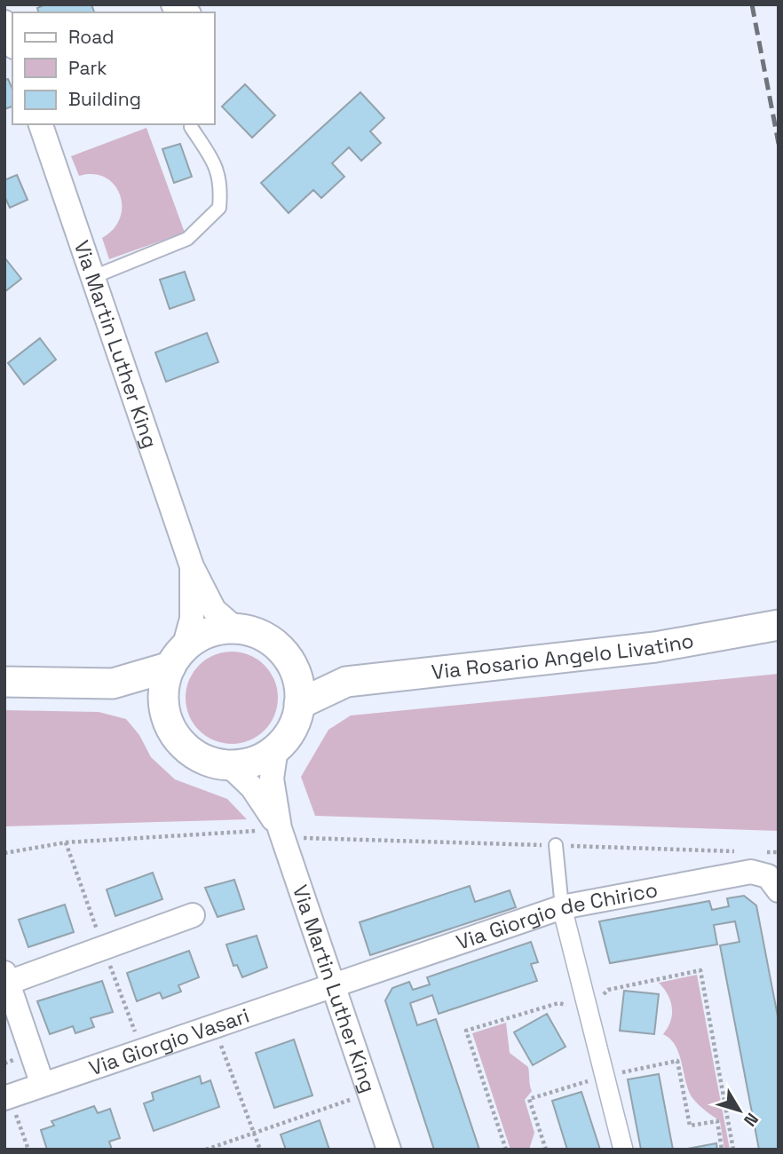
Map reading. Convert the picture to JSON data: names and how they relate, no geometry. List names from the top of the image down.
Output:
{
  "streets": {
    "street": [
      "Via Martin Luther King",
      "Via Rosario Angelo Livatino",
      "Via Giorgio de Chirico",
      "Via Giorgio Vasari"
    ]
  },
  "crossings": [
    ["Via Martin Luther King", "Via Giorgio de Chirico"],
    ["Via Martin Luther King", "Via Giorgio Vasari"],
    ["Via Giorgio de Chirico", "Via Giorgio Vasari"]
  ],
  "legend": ["Road", "Park", "Building"],
  "north": "bottom right"
}
